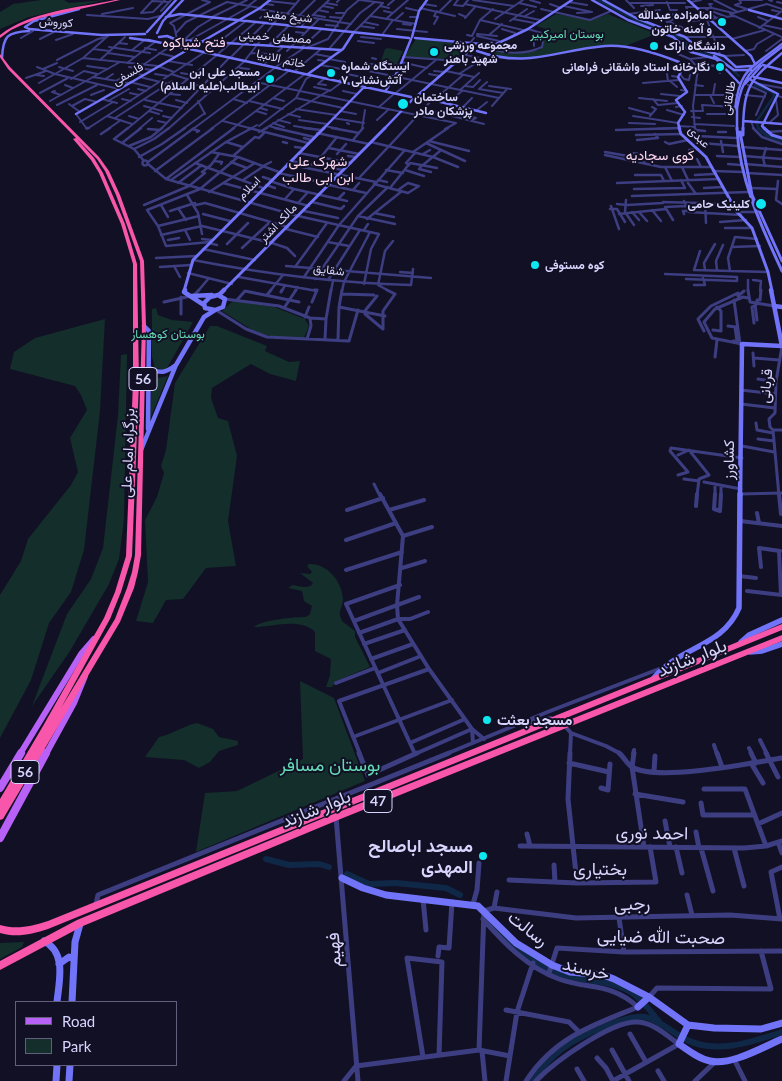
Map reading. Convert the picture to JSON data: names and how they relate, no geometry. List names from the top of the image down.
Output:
{
  "streets": {
    "highway": [
      "56",
      "بزرگراه امام علی",
      "بلوار شازند",
      "47"
    ],
    "street": [
      "شیخ مفید",
      "کوروش",
      "مصطفی خمینی",
      "خاتم الانبیا",
      "فلسفی",
      "طالقانی",
      "عبدی",
      "اسلام",
      "مالک اشتر",
      "شقایق",
      "قربانی",
      "کشاورز",
      "احمد نوری",
      "بختیاری",
      "رجبی",
      "رسالت",
      "صحبت الله ضیایی",
      "فهیم",
      "خرسند"
    ]
  },
  "crossings": [
    ["شیخ مفید", "فلسفی"],
    ["کوروش", "خاتم الانبیا"],
    ["کوروش", "بزرگراه امام علی"],
    ["مصطفی خمینی", "خاتم الانبیا"],
    ["مصطفی خمینی", "فلسفی"],
    ["خاتم الانبیا", "فلسفی"],
    ["خاتم الانبیا", "اسلام"],
    ["خاتم الانبیا", "مالک اشتر"],
    ["اسلام", "شقایق"],
    ["مالک اشتر", "شقایق"],
    ["56", "بزرگراه امام علی"],
    ["کشاورز", "بلوار شازند"],
    ["بلوار شازند", "فهیم"],
    ["احمد نوری", "بختیاری"],
    ["رجبی", "رسالت"],
    ["رسالت", "صحبت الله ضیایی"],
    ["رسالت", "فهیم"]
  ],
  "districts": ["فتح شیاکوه", "کوی سجادیه", "شهرک علی ابن ابی طالب"],
  "parks": ["بوستان امیرکبیر", "بوستان کوهسار", "بوستان مسافر"],
  "places": [
    "امامزاده عبدالله و آمنه خاتون",
    "دانشگاه اراک",
    "مجموعه ورزشی شهید باهنر",
    "نگارخانه استاد واشقانی فراهانی",
    "ایستگاه شماره ۷ آتش‌نشانی",
    "مسجد علی ابن ابیطالب(علیه السلام)",
    "ساختمان پزشکان مادر",
    "کلینیک حامی",
    "کوه مستوفی",
    "مسجد بعثت",
    "مسجد اباصالح المهدی"
  ],
  "legend": ["Road", "Park"]
}
